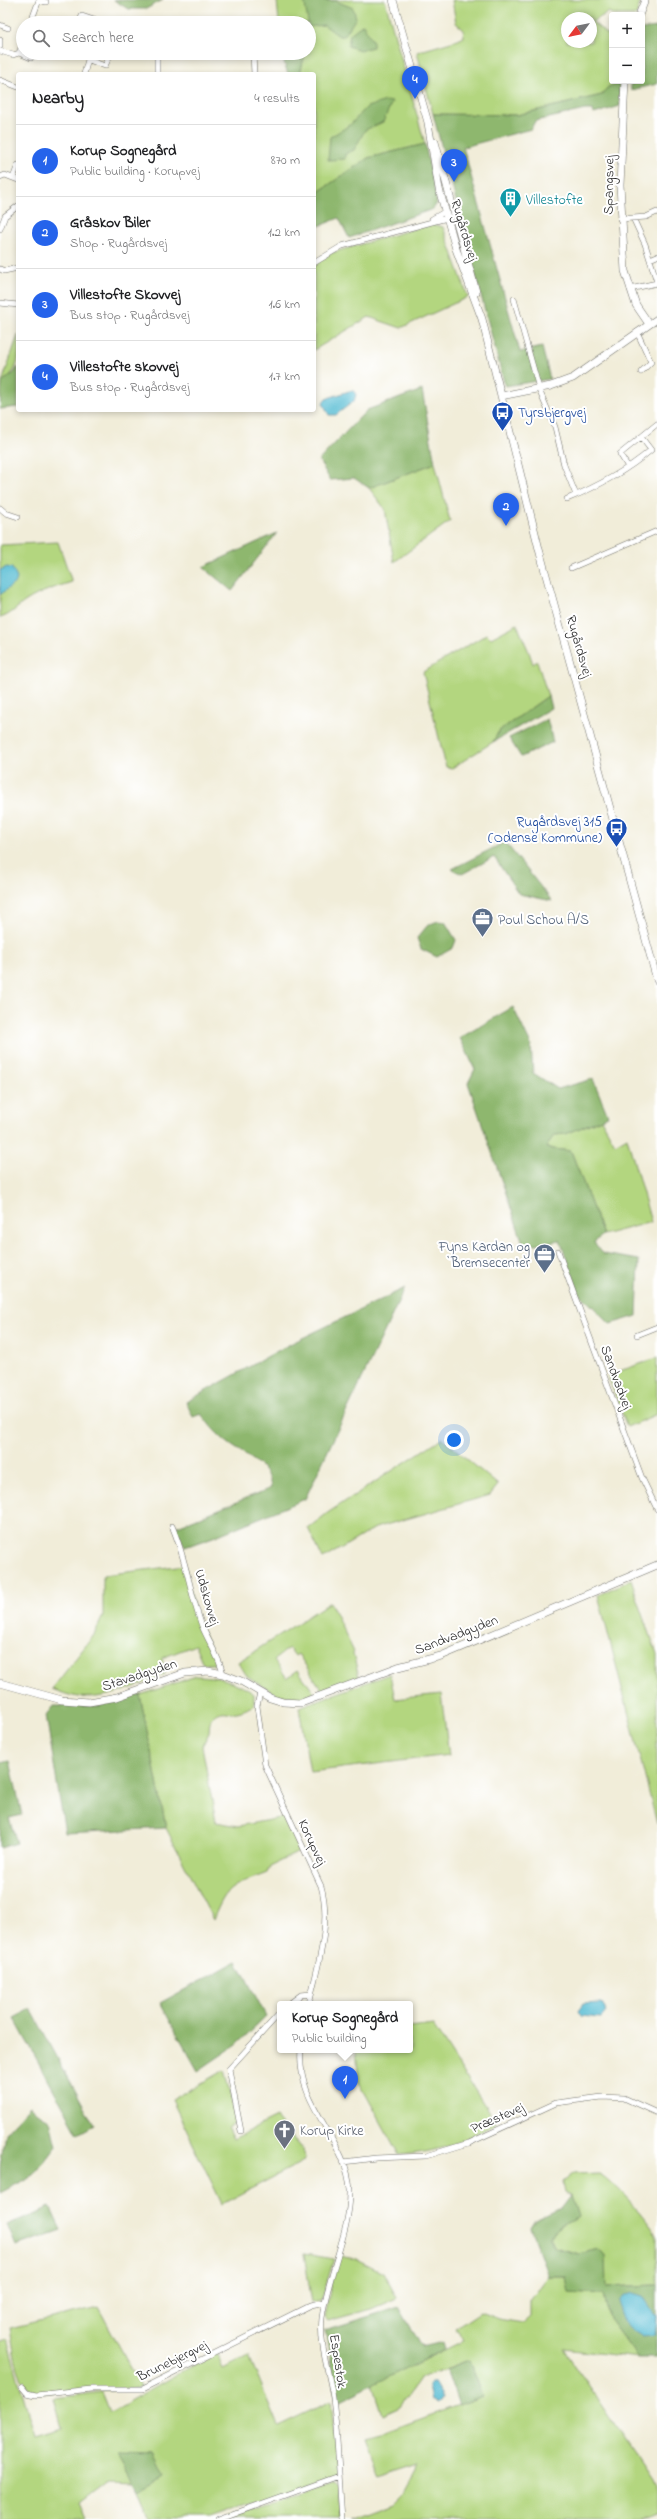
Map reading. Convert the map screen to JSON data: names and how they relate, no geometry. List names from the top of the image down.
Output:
{
  "streets": {
    "street": [
      "Spangsvej",
      "Rugårdsvej",
      "Sandvadvej",
      "Udskovvej",
      "Sandvadgyden",
      "Stavadgyden",
      "Korupvej",
      "Præstevej",
      "Brunebjergvej",
      "Espestok"
    ]
  },
  "crossings": [
    ["Udskovvej", "Stavadgyden"],
    ["Sandvadgyden", "Stavadgyden"],
    ["Sandvadgyden", "Korupvej"],
    ["Stavadgyden", "Korupvej"],
    ["Præstevej", "Espestok"],
    ["Brunebjergvej", "Espestok"]
  ],
  "places": {
    "building": ["Villestofte"],
    "bus stop": ["Tyrsbjergvej", "Rugårdsvej 315 (Odense Kommune)"],
    "office": ["Poul Schou A/S", "Fyns Kardan og Bremsecenter"],
    "church": ["Korup Kirke"]
  },
  "north": "bottom left",
  "page": {
    "map_buttons": ["+", "−"],
    "search": "Search here",
    "pins": [
      "4",
      "3",
      "2",
      "1"
    ],
    "heading": ["Nearby", "4 results"],
    "list": [
      {
        "mark": "1",
        "name": "Korup Sognegård",
        "note": "Public building · Korupvej",
        "value": "870 m"
      },
      {
        "mark": "2",
        "name": "Gråskov Biler",
        "note": "Shop · Rugårdsvej",
        "value": "1.2 km"
      },
      {
        "mark": "3",
        "name": "Villestofte Skovvej",
        "note": "Bus stop · Rugårdsvej",
        "value": "1.6 km"
      },
      {
        "mark": "4",
        "name": "Villestofte skovvej",
        "note": "Bus stop · Rugårdsvej",
        "value": "1.7 km"
      }
    ],
    "popup": ["Korup Sognegård", "Public building"]
  }
}
